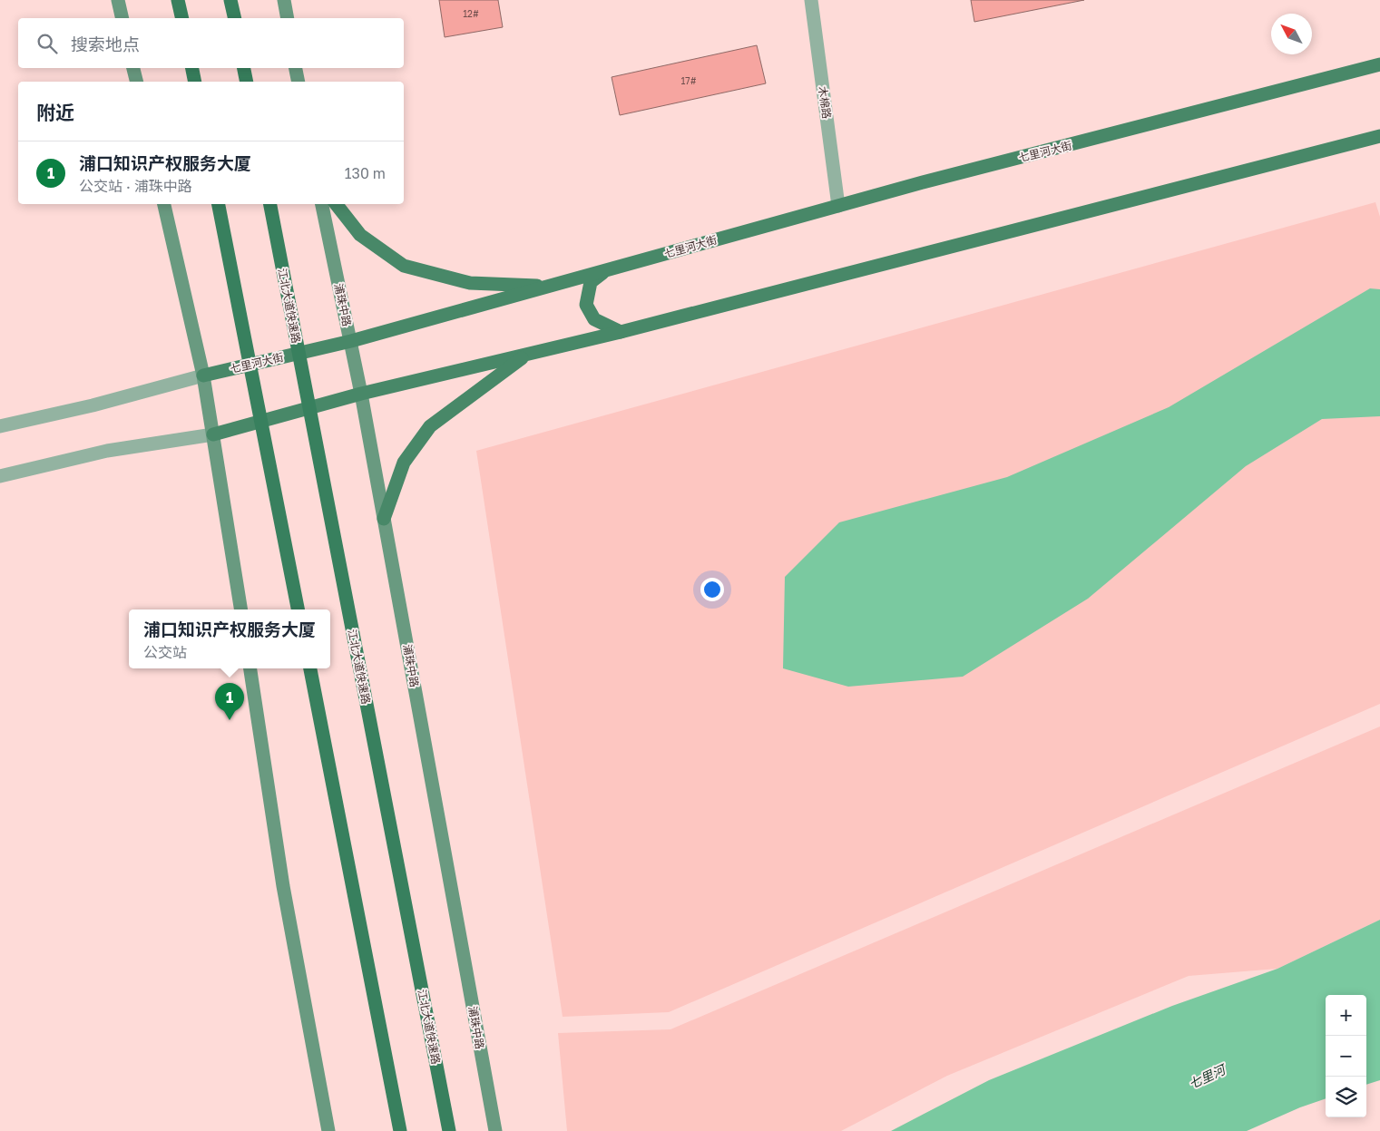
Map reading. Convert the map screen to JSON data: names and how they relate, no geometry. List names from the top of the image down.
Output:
{
  "streets": {
    "highway": ["江北大道快速路"],
    "main road": ["七里河大街", "浦珠中路"],
    "street": ["木棉路"]
  },
  "crossings": [
    ["木棉路", "七里河大街"],
    ["七里河大街", "浦珠中路"]
  ],
  "water": ["七里河"],
  "house_numbers": ["12#", "17#"],
  "north": "top left",
  "page": {
    "search": "搜索地点",
    "heading": "附近",
    "list": [
      {
        "mark": "1",
        "name": "浦口知识产权服务大厦",
        "note": "公交站 · 浦珠中路",
        "value": "130 m"
      }
    ],
    "popup": ["浦口知识产权服务大厦", "公交站"],
    "pins": "1",
    "map_buttons": ["+", "−"]
  }
}
